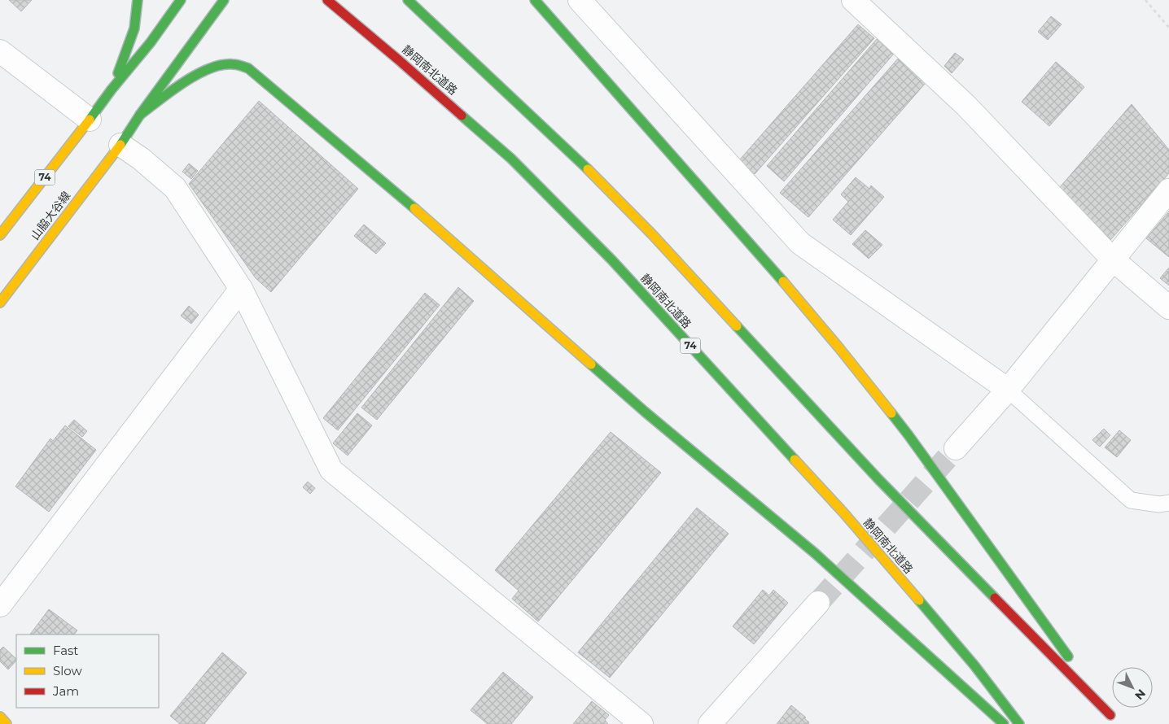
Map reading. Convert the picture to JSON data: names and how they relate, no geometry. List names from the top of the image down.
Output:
{
  "streets": {
    "main road": ["静岡南北道路", "74", "山脇大谷線"]
  },
  "legend": ["Fast", "Slow", "Jam"],
  "north": "bottom right"
}
